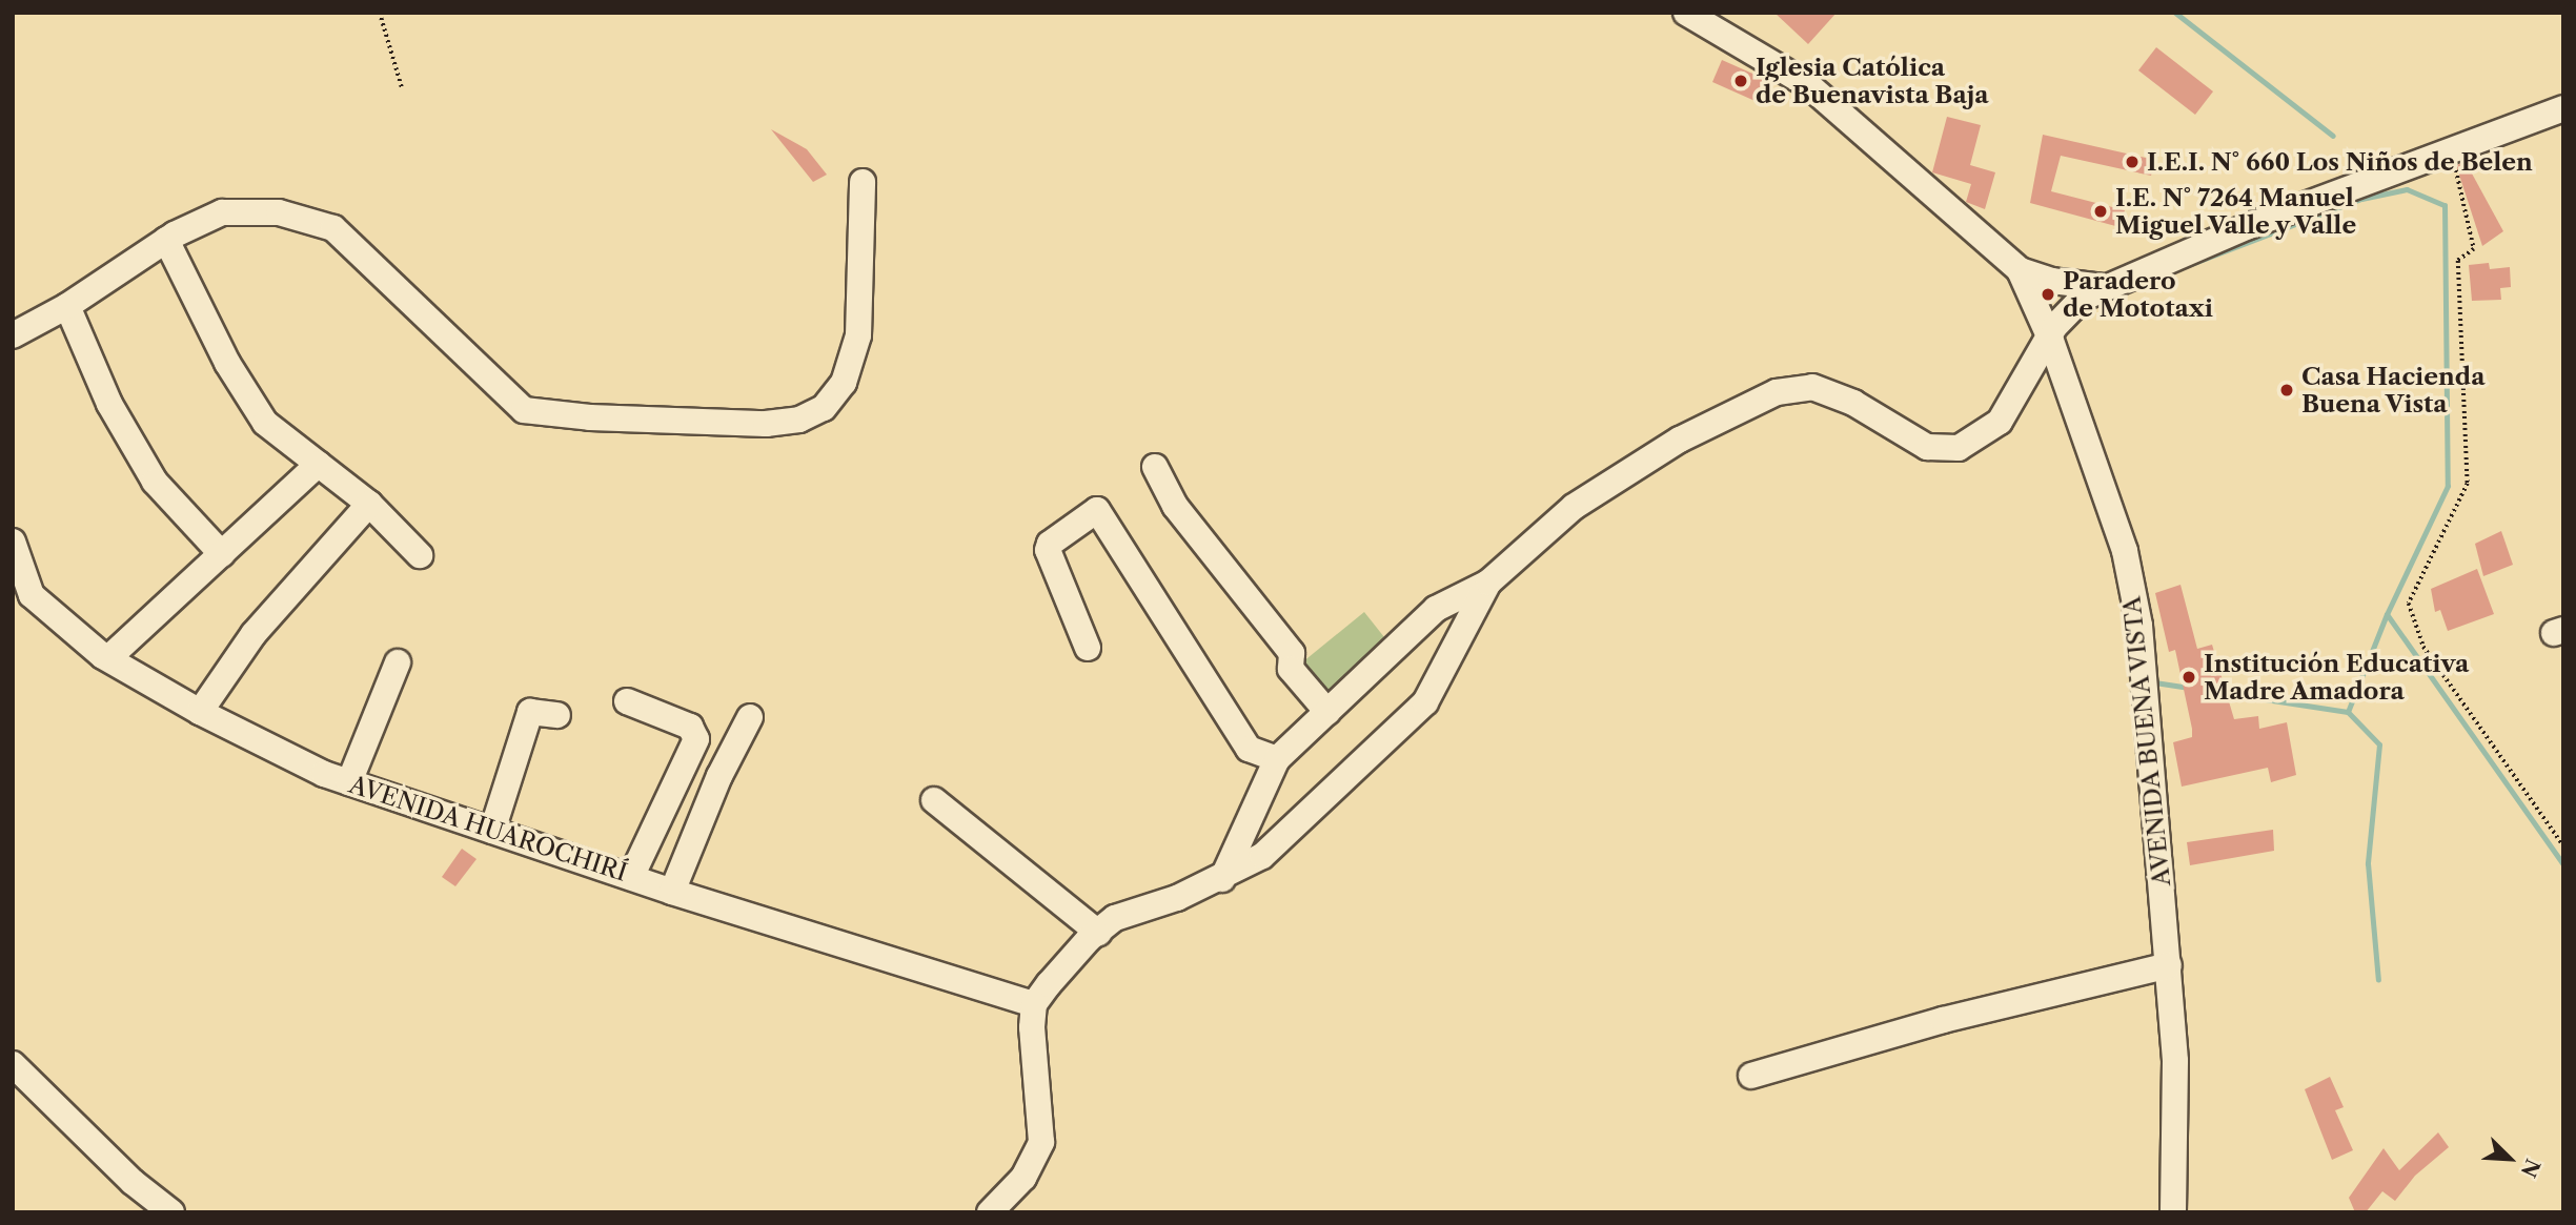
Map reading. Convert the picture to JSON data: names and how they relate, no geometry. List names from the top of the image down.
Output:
{
  "streets": {
    "street": ["AVENIDA BUENA VISTA", "AVENIDA HUAROCHIRÍ"]
  },
  "places": [
    "Iglesia Católica de Buenavista Baja",
    "I.E.I. N° 660 Los Niños de Belen",
    "I.E. N° 7264 Manuel Miguel Valle y Valle",
    "Paradero de Mototaxi",
    "Casa Hacienda Buena Vista",
    "Institución Educativa Madre Amadora"
  ],
  "north": "bottom right"
}
